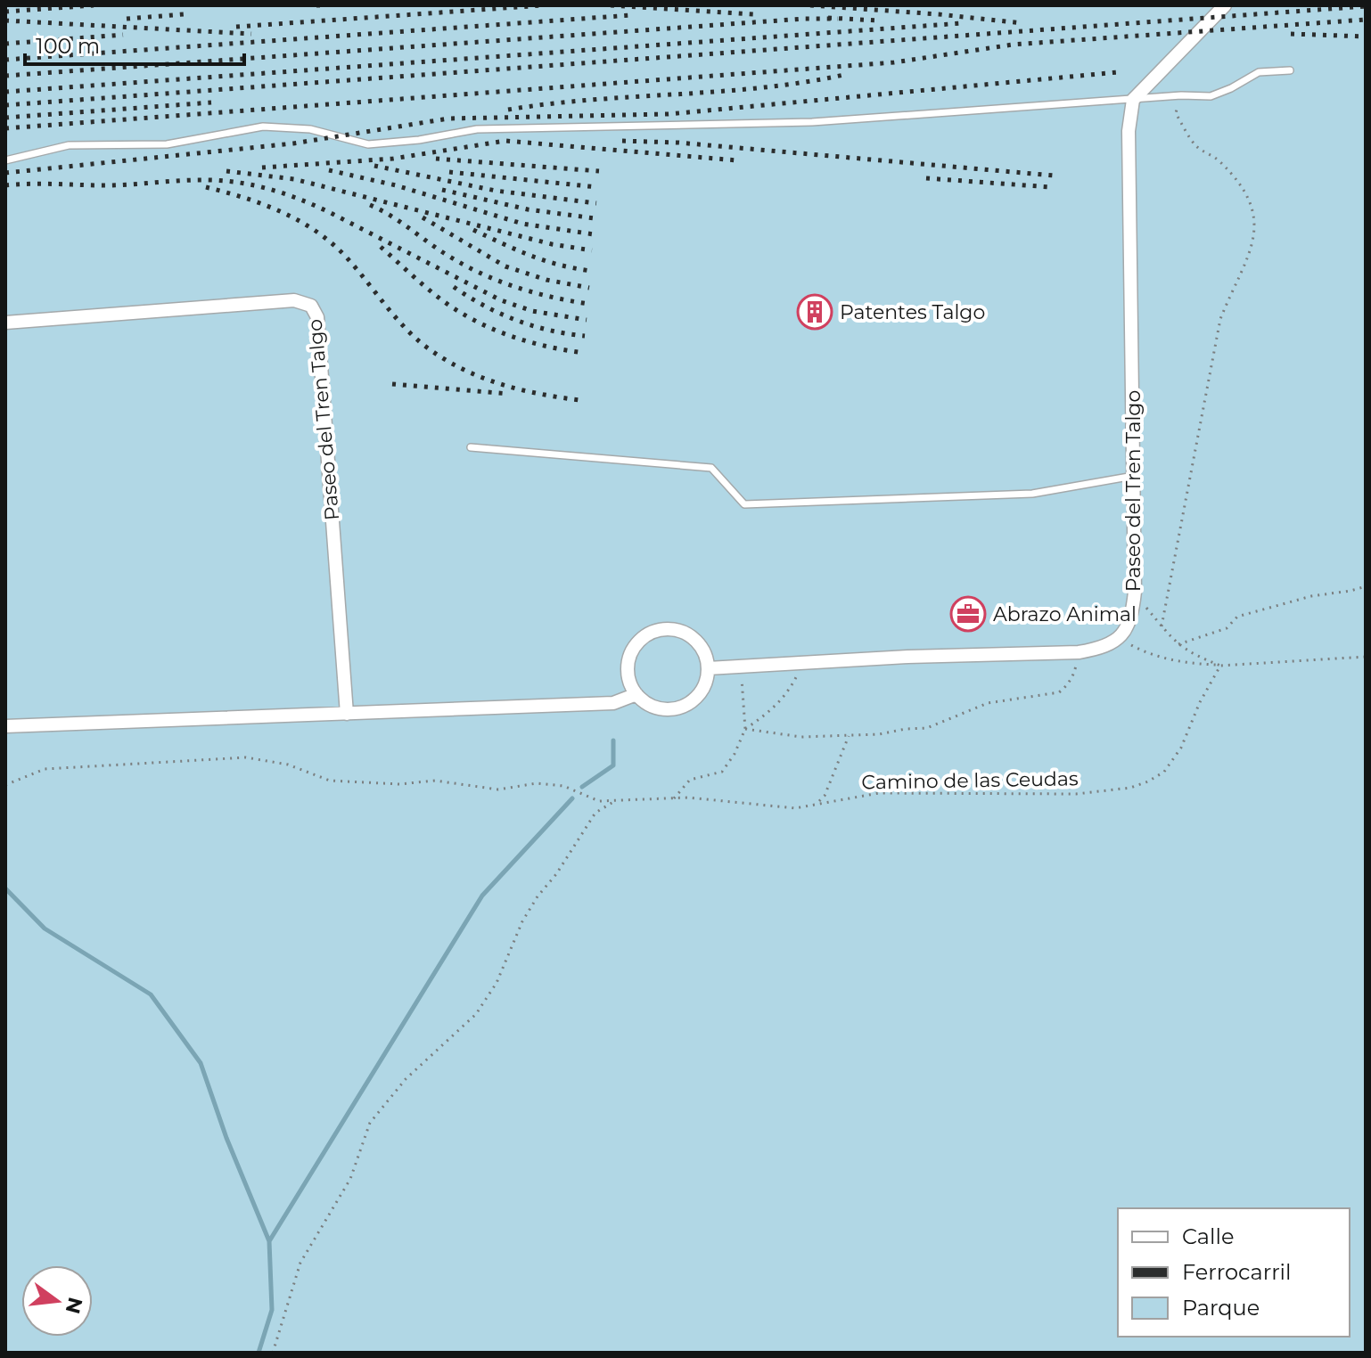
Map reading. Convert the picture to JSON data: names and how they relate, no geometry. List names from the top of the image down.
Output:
{
  "streets": {
    "street": ["Paseo del Tren Talgo"],
    "path": ["Camino de las Ceudas"]
  },
  "places": {
    "building": ["Patentes Talgo"],
    "office": ["Abrazo Animal"]
  },
  "legend": ["Calle", "Ferrocarril", "Parque"],
  "scale_bar": "100 m",
  "north": "right"
}
